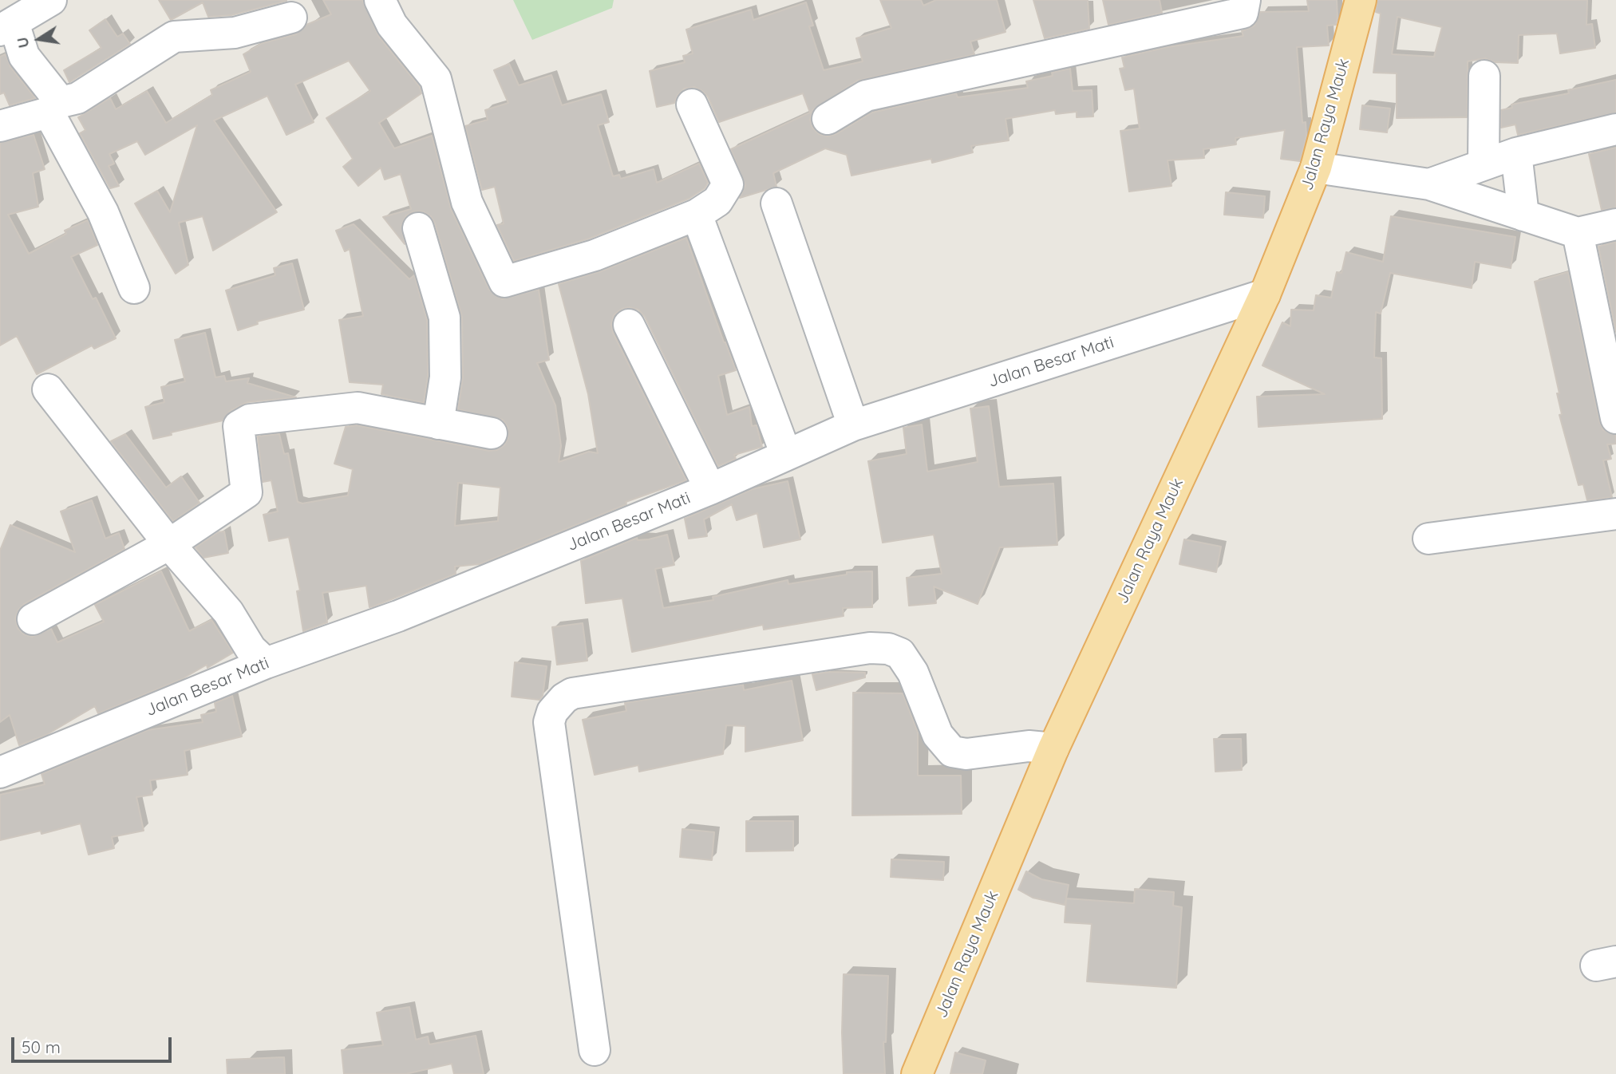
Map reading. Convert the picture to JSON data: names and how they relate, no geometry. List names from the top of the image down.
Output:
{
  "streets": {
    "main road": ["Jalan Raya Mauk"],
    "street": ["Jalan Besar Mati"]
  },
  "crossings": [
    ["Jalan Raya Mauk", "Jalan Besar Mati"]
  ],
  "scale_bar": "50 m",
  "north": "left"
}
